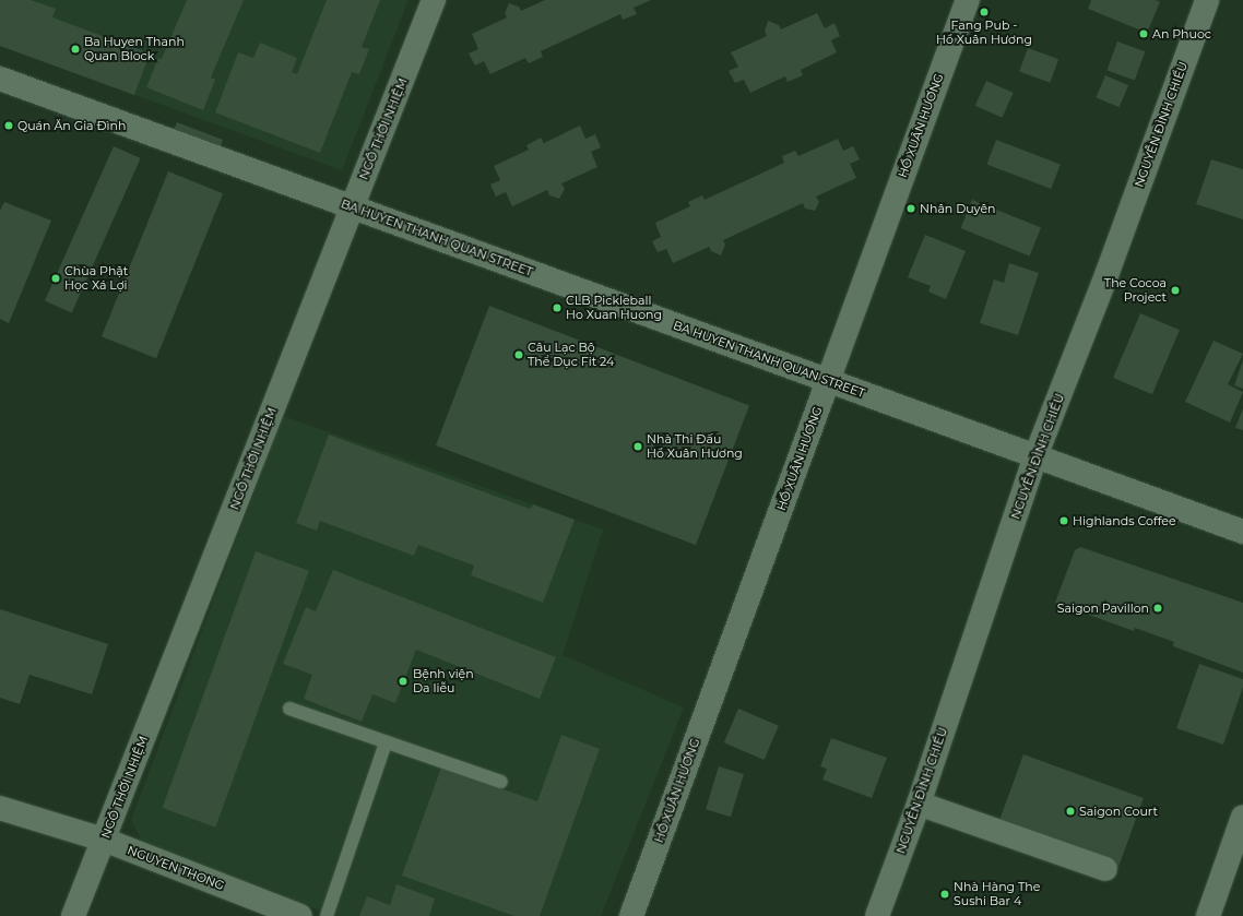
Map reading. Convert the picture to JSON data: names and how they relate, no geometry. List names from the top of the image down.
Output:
{
  "streets": {
    "street": [
      "NGUYỄN ĐÌNH CHIỂU",
      "HỒ XUÂN HƯƠNG",
      "NGÔ THỜI NHIỆM",
      "BA HUYEN THANH QUAN STREET",
      "NGUYEN THONG"
    ]
  },
  "crossings": [
    ["NGUYỄN ĐÌNH CHIỂU", "BA HUYEN THANH QUAN STREET"],
    ["HỒ XUÂN HƯƠNG", "BA HUYEN THANH QUAN STREET"],
    ["NGÔ THỜI NHIỆM", "BA HUYEN THANH QUAN STREET"],
    ["NGÔ THỜI NHIỆM", "NGUYEN THONG"]
  ],
  "places": [
    "Fang Pub - Hồ Xuân Hương",
    "An Phuoc",
    "Ba Huyen Thanh Quan Block",
    "Quán Ăn Gia Đình",
    "Nhân Duyên",
    "Chùa Phật Học Xá Lợi",
    "The Cocoa Project",
    "CLB Pickleball Ho Xuan Huong",
    "Câu Lạc Bộ Thể Dục Fit 24",
    "Nhà Thi Đấu Hồ Xuân Hương",
    "Highlands Coffee",
    "Saigon Pavillon",
    "Bệnh viện Da liễu",
    "Saigon Court",
    "Nhà Hàng The Sushi Bar 4"
  ]
}
